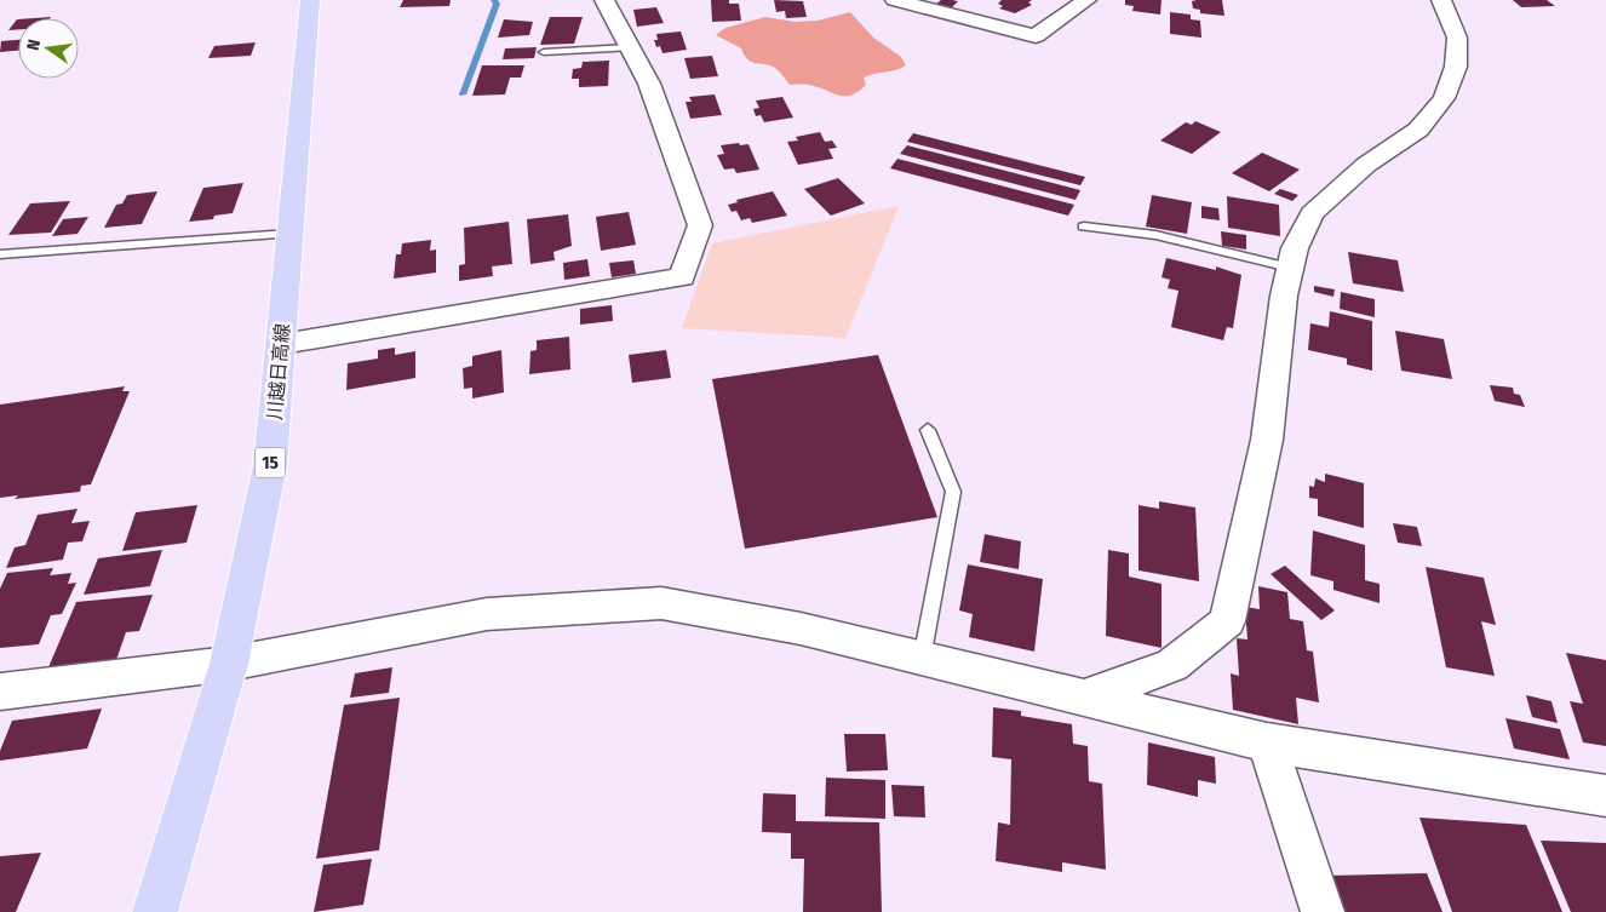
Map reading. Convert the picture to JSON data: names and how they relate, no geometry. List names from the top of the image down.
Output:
{
  "streets": {
    "main road": ["川越日高線", "15"]
  },
  "north": "left"
}
